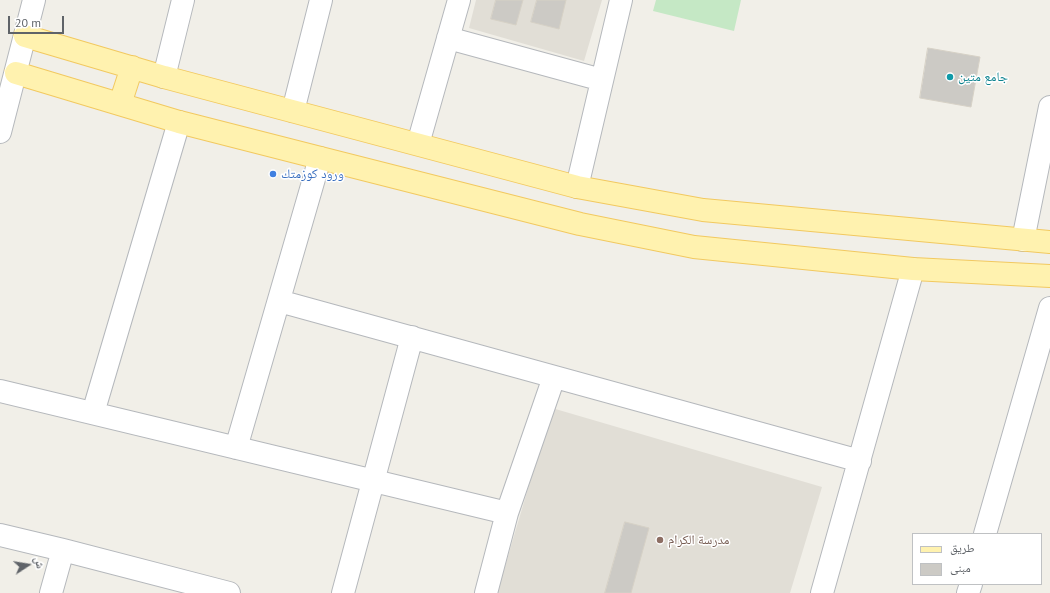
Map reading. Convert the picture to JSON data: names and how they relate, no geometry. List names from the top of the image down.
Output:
{
  "places": ["جامع متين", "ورود كوزمتك", "مدرسة الكرام"],
  "legend": ["طريق", "مبنى"],
  "scale_bar": "20 m",
  "north": "right"
}
